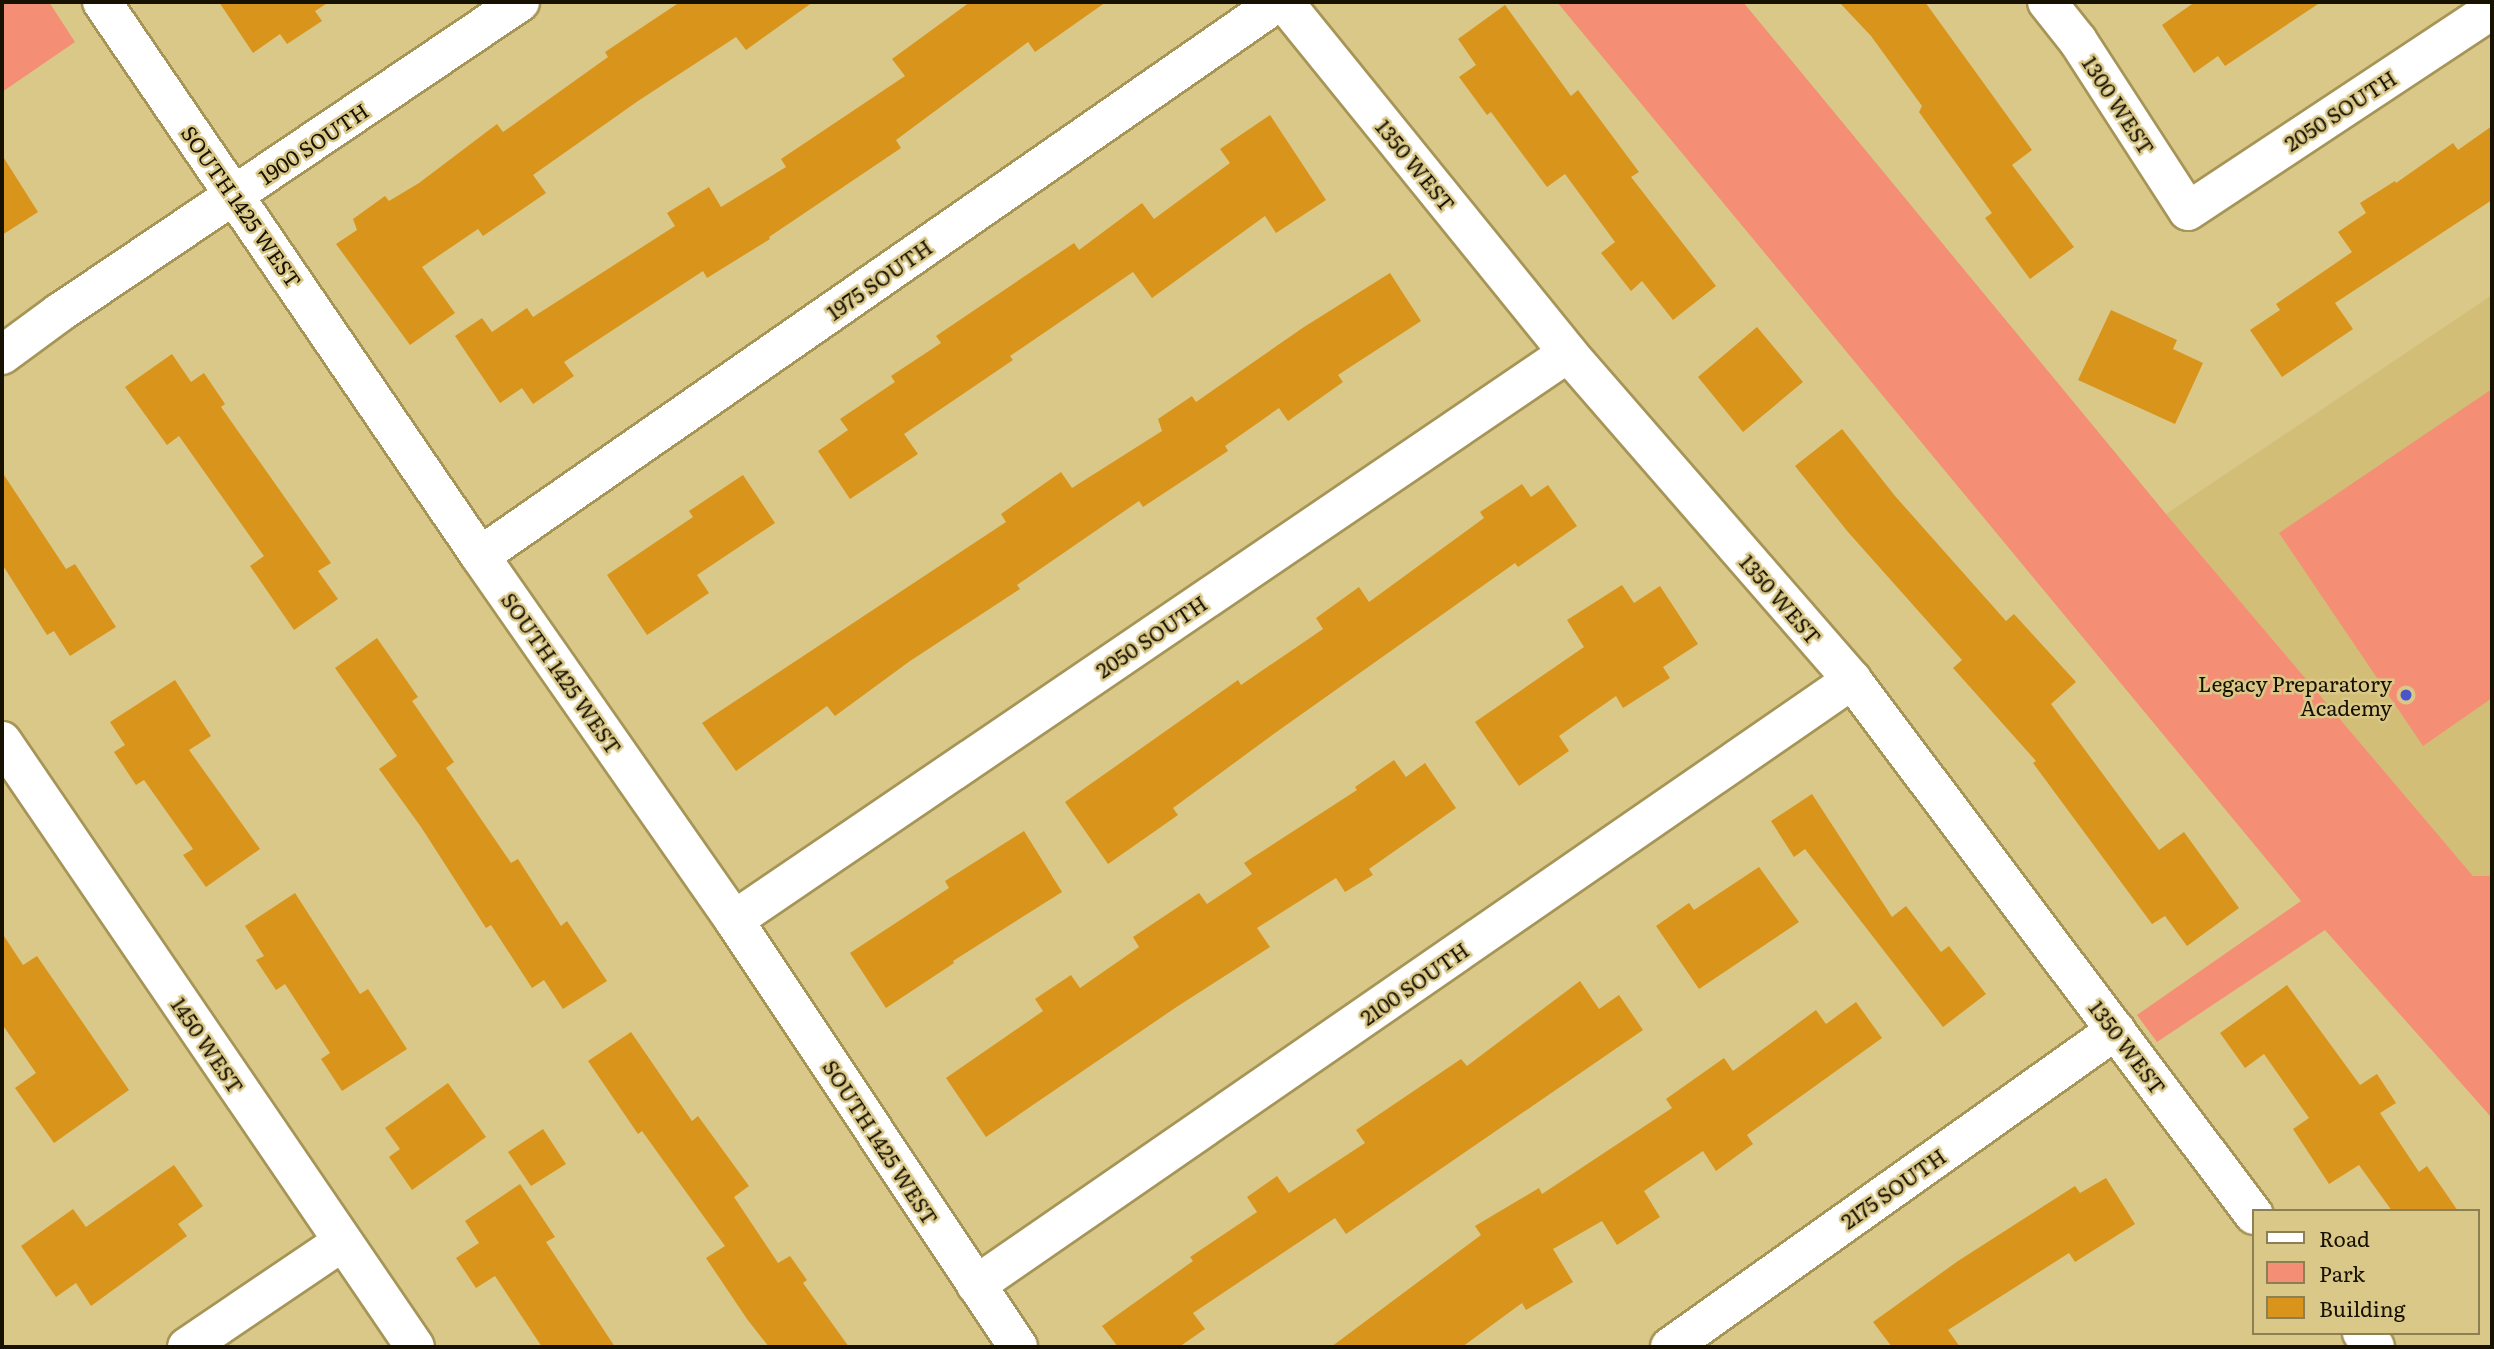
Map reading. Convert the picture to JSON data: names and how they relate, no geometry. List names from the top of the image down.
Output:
{
  "streets": {
    "street": [
      "1300 WEST",
      "2050 SOUTH",
      "1900 SOUTH",
      "1350 WEST",
      "SOUTH 1425 WEST",
      "1975 SOUTH",
      "2100 SOUTH",
      "1450 WEST",
      "2175 SOUTH"
    ]
  },
  "crossings": [
    ["1300 WEST", "2050 SOUTH"],
    ["2050 SOUTH", "1350 WEST"],
    ["2050 SOUTH", "SOUTH 1425 WEST"],
    ["1900 SOUTH", "SOUTH 1425 WEST"],
    ["1350 WEST", "2100 SOUTH"],
    ["1350 WEST", "2175 SOUTH"],
    ["SOUTH 1425 WEST", "1975 SOUTH"],
    ["SOUTH 1425 WEST", "2100 SOUTH"]
  ],
  "places": ["Legacy Preparatory Academy"],
  "legend": ["Road", "Park", "Building"]
}
